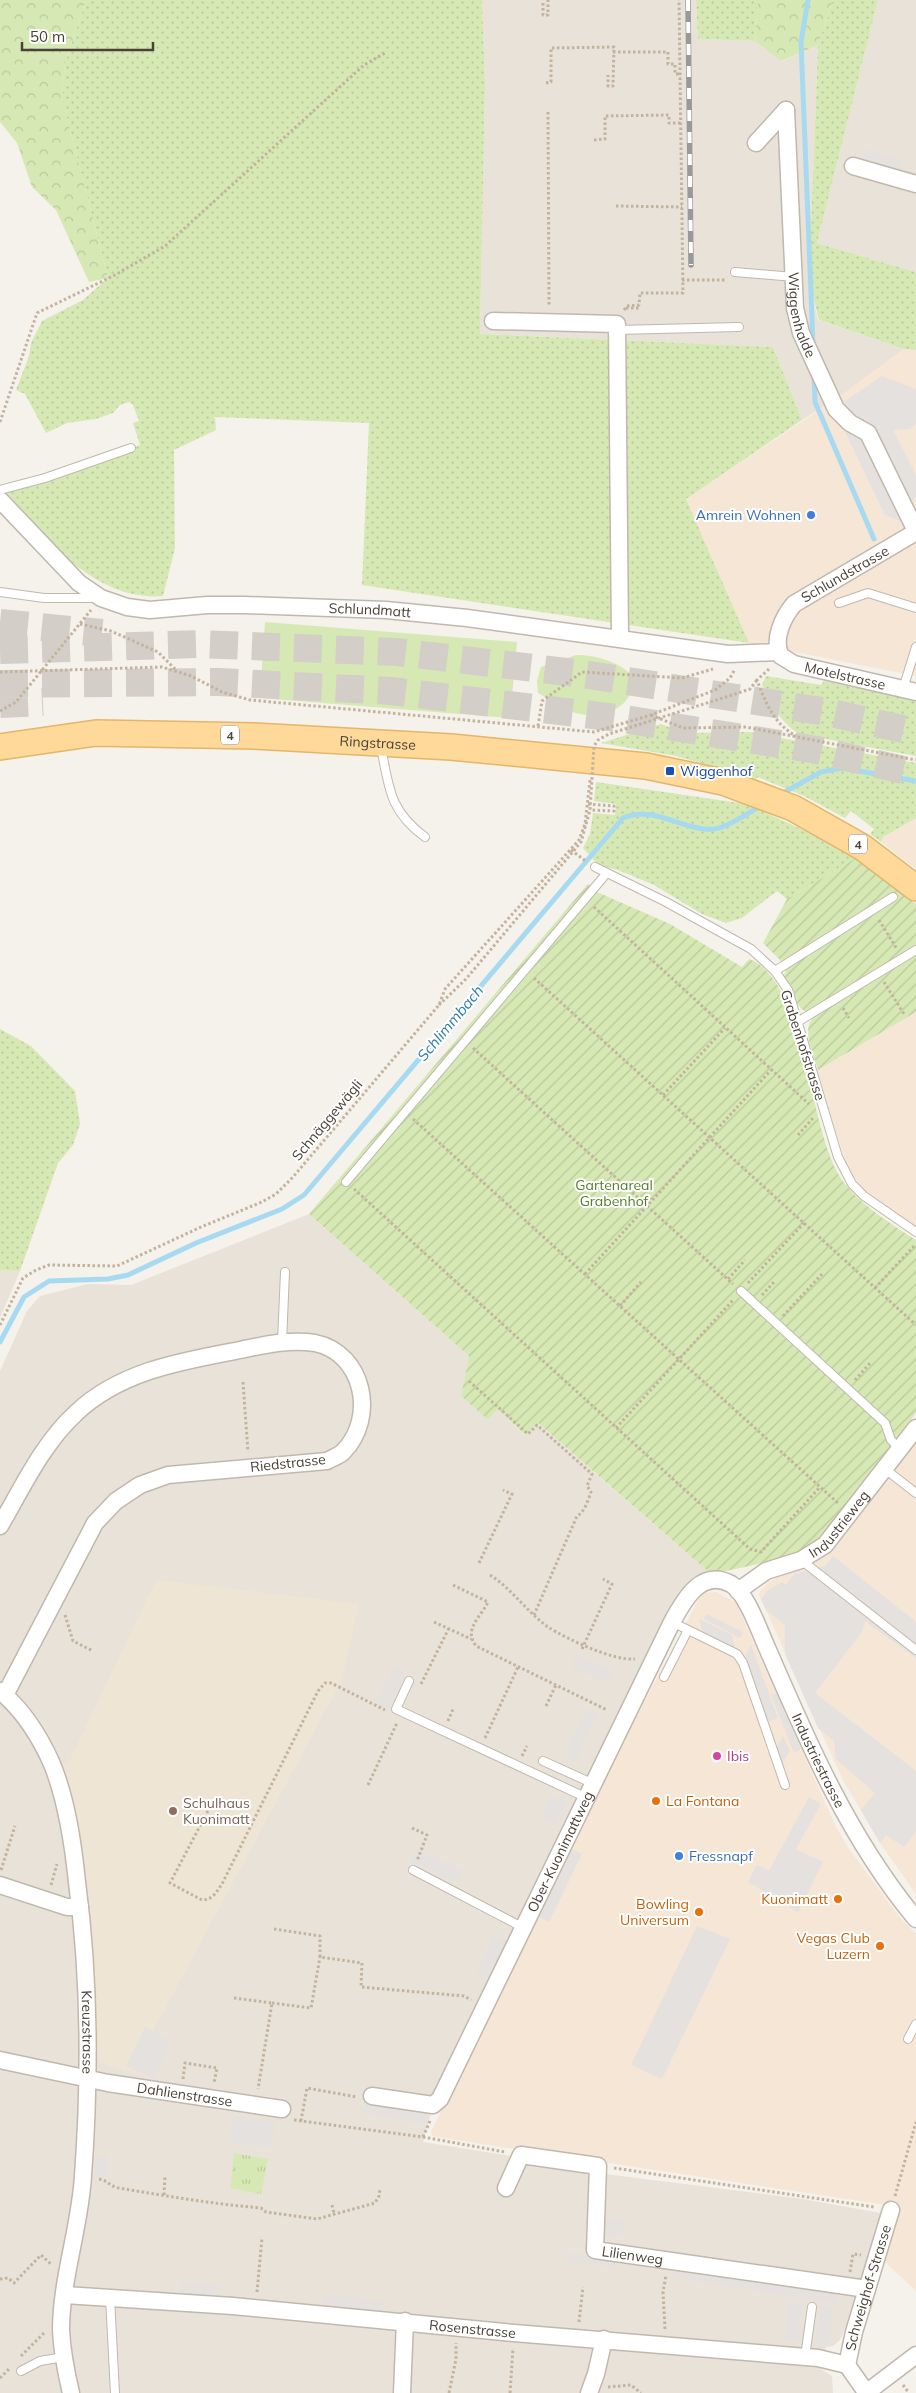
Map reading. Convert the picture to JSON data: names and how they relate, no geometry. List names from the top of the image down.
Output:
{
  "streets": {
    "main road": ["4", "Ringstrasse"],
    "street": [
      "Wiggenhalde",
      "Schlundstrasse",
      "Schlundmatt",
      "Motelstrasse",
      "Riedstrasse",
      "Industrieweg",
      "Industriestrasse",
      "Ober-Kuonimattweg",
      "Kreuzstrasse",
      "Dahlienstrasse",
      "Lilienweg",
      "Schweighof-Strasse",
      "Rosenstrasse"
    ],
    "lane": ["Grabenhofstrasse"],
    "path": ["Schnäggewägli"]
  },
  "crossings": [
    ["Wiggenhalde", "Schlundstrasse"],
    ["Schlundstrasse", "Schlundmatt"],
    ["Schlundstrasse", "Motelstrasse"],
    ["Schlundmatt", "Motelstrasse"],
    ["Riedstrasse", "Kreuzstrasse"],
    ["Industrieweg", "Industriestrasse"],
    ["Industrieweg", "Ober-Kuonimattweg"],
    ["Industriestrasse", "Ober-Kuonimattweg"],
    ["Kreuzstrasse", "Dahlienstrasse"],
    ["Kreuzstrasse", "Rosenstrasse"],
    ["Lilienweg", "Schweighof-Strasse"],
    ["Schweighof-Strasse", "Rosenstrasse"]
  ],
  "water": ["Schlimmbach"],
  "parks": ["Gartenareal Grabenhof"],
  "places": {
    "other": [
      "Amrein Wohnen",
      "Ibis",
      "La Fontana",
      "Schulhaus Kuonimatt",
      "Fressnapf",
      "Kuonimatt",
      "Bowling Universum",
      "Vegas Club Luzern"
    ],
    "transit": ["Wiggenhof"]
  },
  "scale_bar": "50 m"
}
